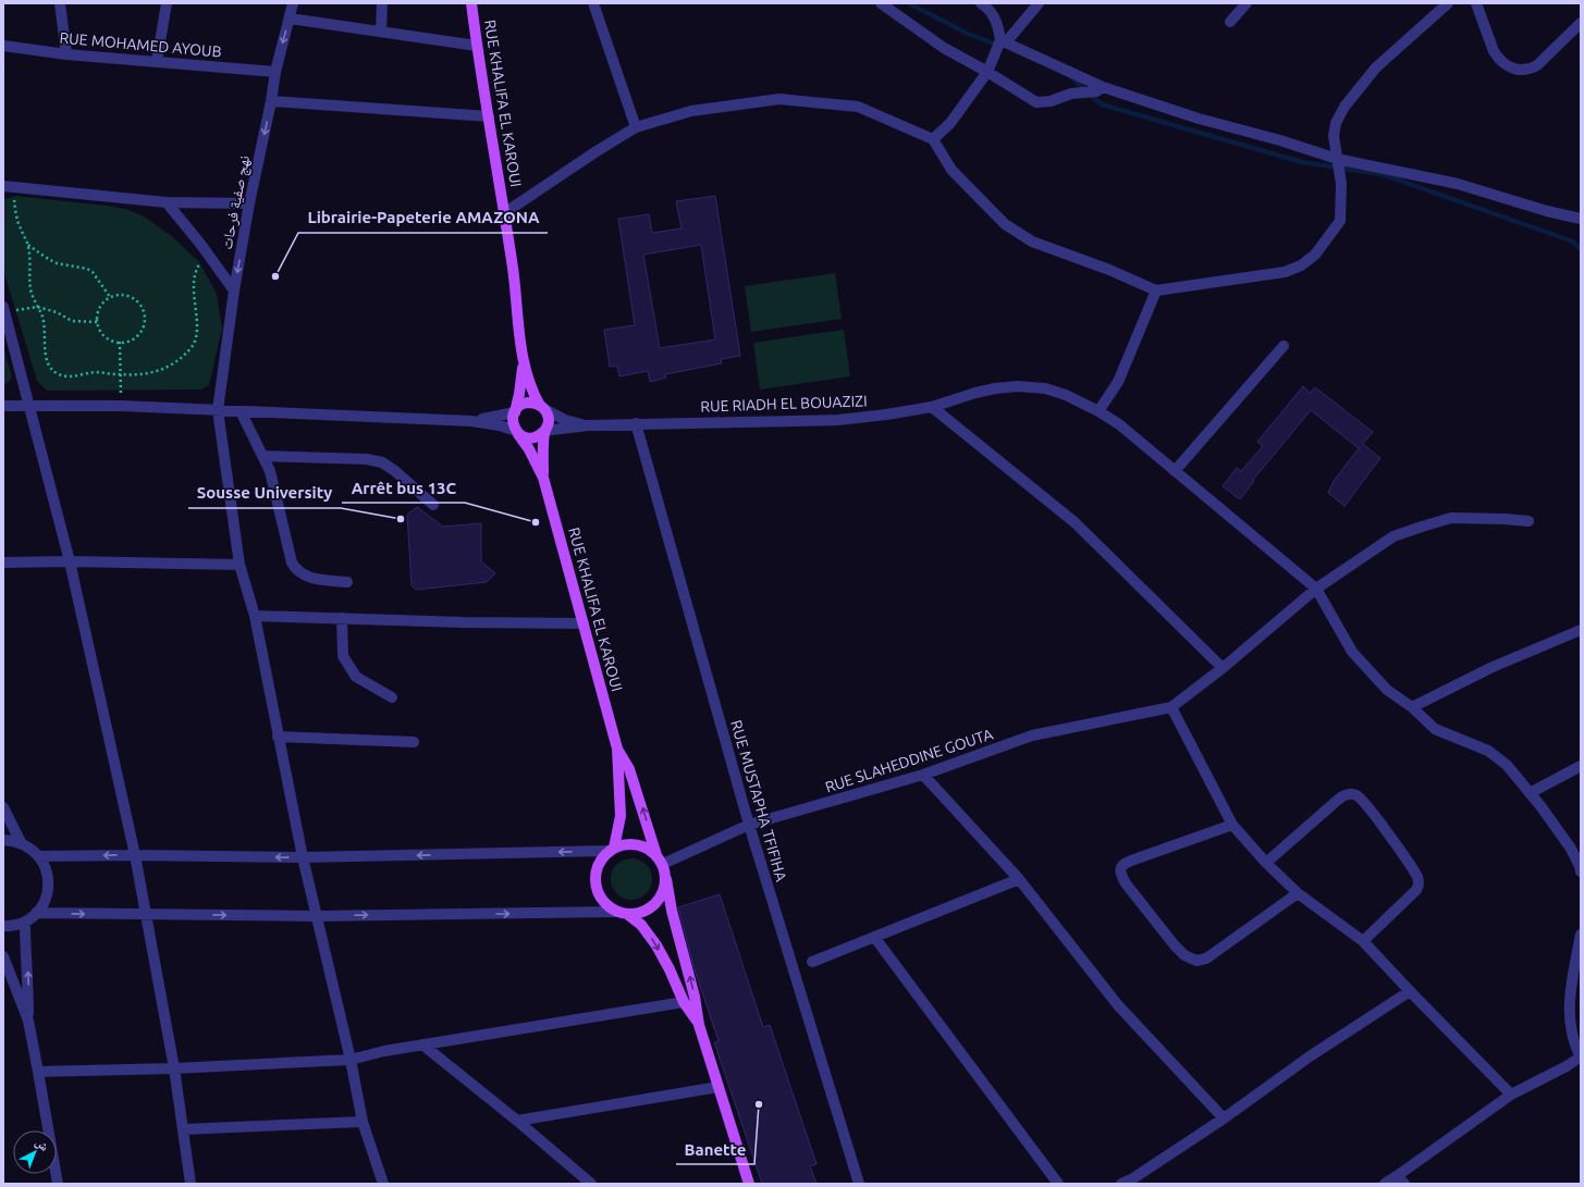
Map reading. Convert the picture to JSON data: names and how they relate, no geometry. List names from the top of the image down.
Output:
{
  "streets": {
    "main road": ["RUE KHALIFA EL KAROUI"],
    "street": [
      "RUE MOHAMED AYOUB",
      "نهج صفية فرحات",
      "RUE RIADH EL BOUAZIZI",
      "RUE SLAHEDDINE GOUTA",
      "RUE MUSTAPHA TFIFIHA"
    ]
  },
  "crossings": [
    ["RUE MOHAMED AYOUB", "نهج صفية فرحات"],
    ["RUE KHALIFA EL KAROUI", "RUE RIADH EL BOUAZIZI"],
    ["RUE KHALIFA EL KAROUI", "RUE SLAHEDDINE GOUTA"],
    ["RUE RIADH EL BOUAZIZI", "RUE MUSTAPHA TFIFIHA"],
    ["RUE SLAHEDDINE GOUTA", "RUE MUSTAPHA TFIFIHA"]
  ],
  "places": [
    "Librairie-Papeterie AMAZONA",
    "Sousse University",
    "Arrêt bus 13C",
    "Banette"
  ],
  "north": "top right"
}
